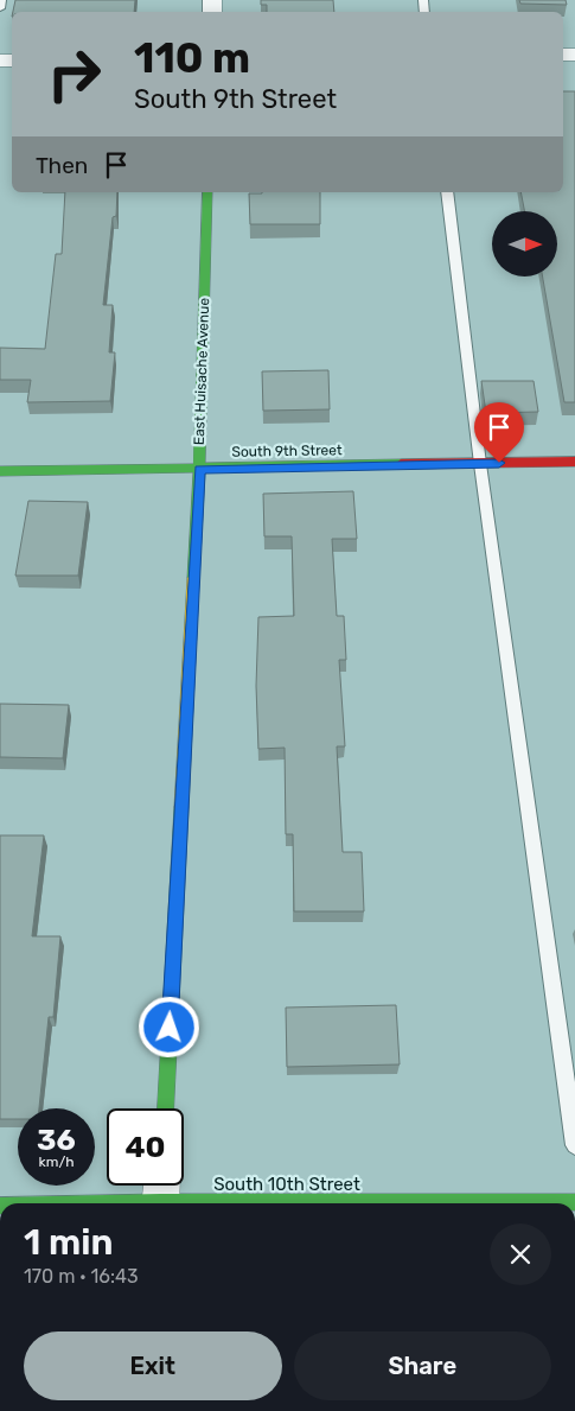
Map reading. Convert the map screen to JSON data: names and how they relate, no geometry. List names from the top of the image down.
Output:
{
  "streets": {
    "street": ["East Huisache Avenue", "South 9th Street", "South 10th Street"]
  },
  "crossings": [
    ["East Huisache Avenue", "South 9th Street"]
  ],
  "north": "right",
  "page": {
    "turn": ["110 m", "South 9th Street"],
    "then": "Then",
    "speed": "36 km/h",
    "limit": "40",
    "heading": ["1 min", "170 m · 16:43"],
    "buttons": ["Exit", "Share"]
  }
}
